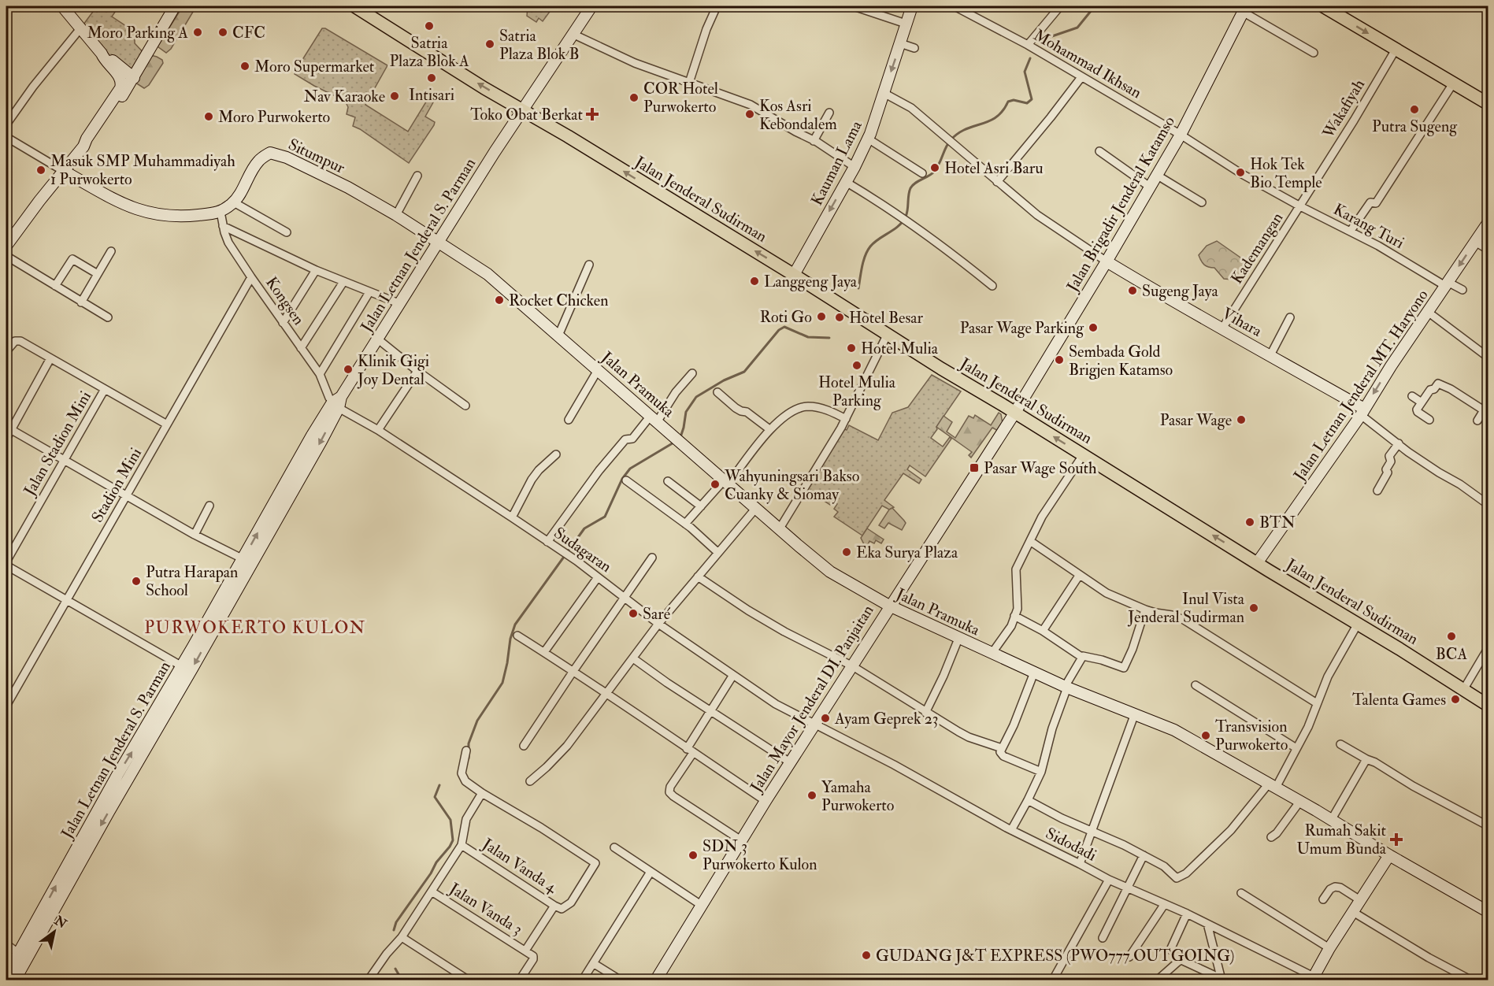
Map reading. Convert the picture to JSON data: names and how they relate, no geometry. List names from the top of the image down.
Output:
{
  "streets": {
    "main road": ["Jalan Jenderal Sudirman"],
    "street": [
      "Mohammad Ikhsan",
      "Wakafiyah",
      "Situmpur",
      "Kauman Lama",
      "Jalan Brigadir Jenderal Katamso",
      "Karang Turi",
      "Jalan Letnan Jenderal S. Parman",
      "Kademangan",
      "Kongsen",
      "Vihara",
      "Jalan Pramuka",
      "Jalan Letnan Jenderal MT. Haryono",
      "Jalan Stadion Mini",
      "Stadion Mini",
      "Sudagaran",
      "Jalan Mayor Jenderal DI. Panjaitan",
      "Sidodadi",
      "Jalan Vanda 4",
      "Jalan Vanda 3"
    ]
  },
  "crossings": [
    ["Mohammad Ikhsan", "Jalan Brigadir Jenderal Katamso"],
    ["Mohammad Ikhsan", "Karang Turi"],
    ["Wakafiyah", "Karang Turi"],
    ["Wakafiyah", "Kademangan"],
    ["Situmpur", "Jalan Letnan Jenderal S. Parman"],
    ["Situmpur", "Kongsen"],
    ["Situmpur", "Jalan Pramuka"],
    ["Kauman Lama", "Jalan Jenderal Sudirman"],
    ["Jalan Jenderal Sudirman", "Jalan Brigadir Jenderal Katamso"],
    ["Jalan Jenderal Sudirman", "Jalan Letnan Jenderal S. Parman"],
    ["Jalan Jenderal Sudirman", "Jalan Letnan Jenderal MT. Haryono"],
    ["Jalan Jenderal Sudirman", "Jalan Mayor Jenderal DI. Panjaitan"],
    ["Jalan Brigadir Jenderal Katamso", "Karang Turi"],
    ["Jalan Brigadir Jenderal Katamso", "Vihara"],
    ["Jalan Brigadir Jenderal Katamso", "Jalan Mayor Jenderal DI. Panjaitan"],
    ["Karang Turi", "Kademangan"],
    ["Karang Turi", "Jalan Letnan Jenderal MT. Haryono"],
    ["Jalan Letnan Jenderal S. Parman", "Kongsen"],
    ["Jalan Letnan Jenderal S. Parman", "Jalan Pramuka"],
    ["Jalan Letnan Jenderal S. Parman", "Sudagaran"],
    ["Kademangan", "Vihara"],
    ["Kongsen", "Stadion Mini"],
    ["Kongsen", "Sudagaran"],
    ["Vihara", "Jalan Letnan Jenderal MT. Haryono"],
    ["Jalan Pramuka", "Jalan Mayor Jenderal DI. Panjaitan"],
    ["Sudagaran", "Jalan Mayor Jenderal DI. Panjaitan"],
    ["Sudagaran", "Sidodadi"],
    ["Jalan Mayor Jenderal DI. Panjaitan", "Sidodadi"],
    ["Jalan Vanda 4", "Jalan Vanda 3"]
  ],
  "one_way": ["Kauman Lama", "Jalan Jenderal Sudirman", "Jalan Letnan Jenderal MT. Haryono"],
  "districts": ["PURWOKERTO KULON"],
  "places": {
    "other": [
      "Satria Plaza Blok A",
      "Moro Parking A",
      "CFC",
      "Satria Plaza Blok B",
      "Moro Supermarket",
      "Intisari",
      "Nav Karaoke",
      "COR Hotel Purwokerto",
      "Putra Sugeng",
      "Kos Asri Kebondalem",
      "Moro Purwokerto",
      "Hotel Asri Baru",
      "Masuk SMP Muhammadiyah 1 Purwokerto",
      "Hok Tek Bio Temple",
      "Langgeng Jaya",
      "Sugeng Jaya",
      "Rocket Chicken",
      "Roti Go",
      "Hotel Besar",
      "Pasar Wage Parking",
      "Hotel Mulia",
      "Sembada Gold Brigjen Katamso",
      "Hotel Mulia Parking",
      "Klinik Gigi Joy Dental",
      "Pasar Wage",
      "Wahyuningsari Bakso Cuanky & Siomay",
      "BTN",
      "Eka Surya Plaza",
      "Putra Harapan School",
      "Inul Vista Jenderal Sudirman",
      "Saré",
      "BCA",
      "Talenta Games",
      "Ayam Geprek 23",
      "Transvision Purwokerto",
      "Yamaha Purwokerto",
      "SDN 3 Purwokerto Kulon",
      "GUDANG J&T EXPRESS (PWO777 OUTGOING)"
    ],
    "health": ["Toko Obat Berkat", "Rumah Sakit Umum Bunda"],
    "transit": ["Pasar Wage South"]
  },
  "north": "top right"
}
